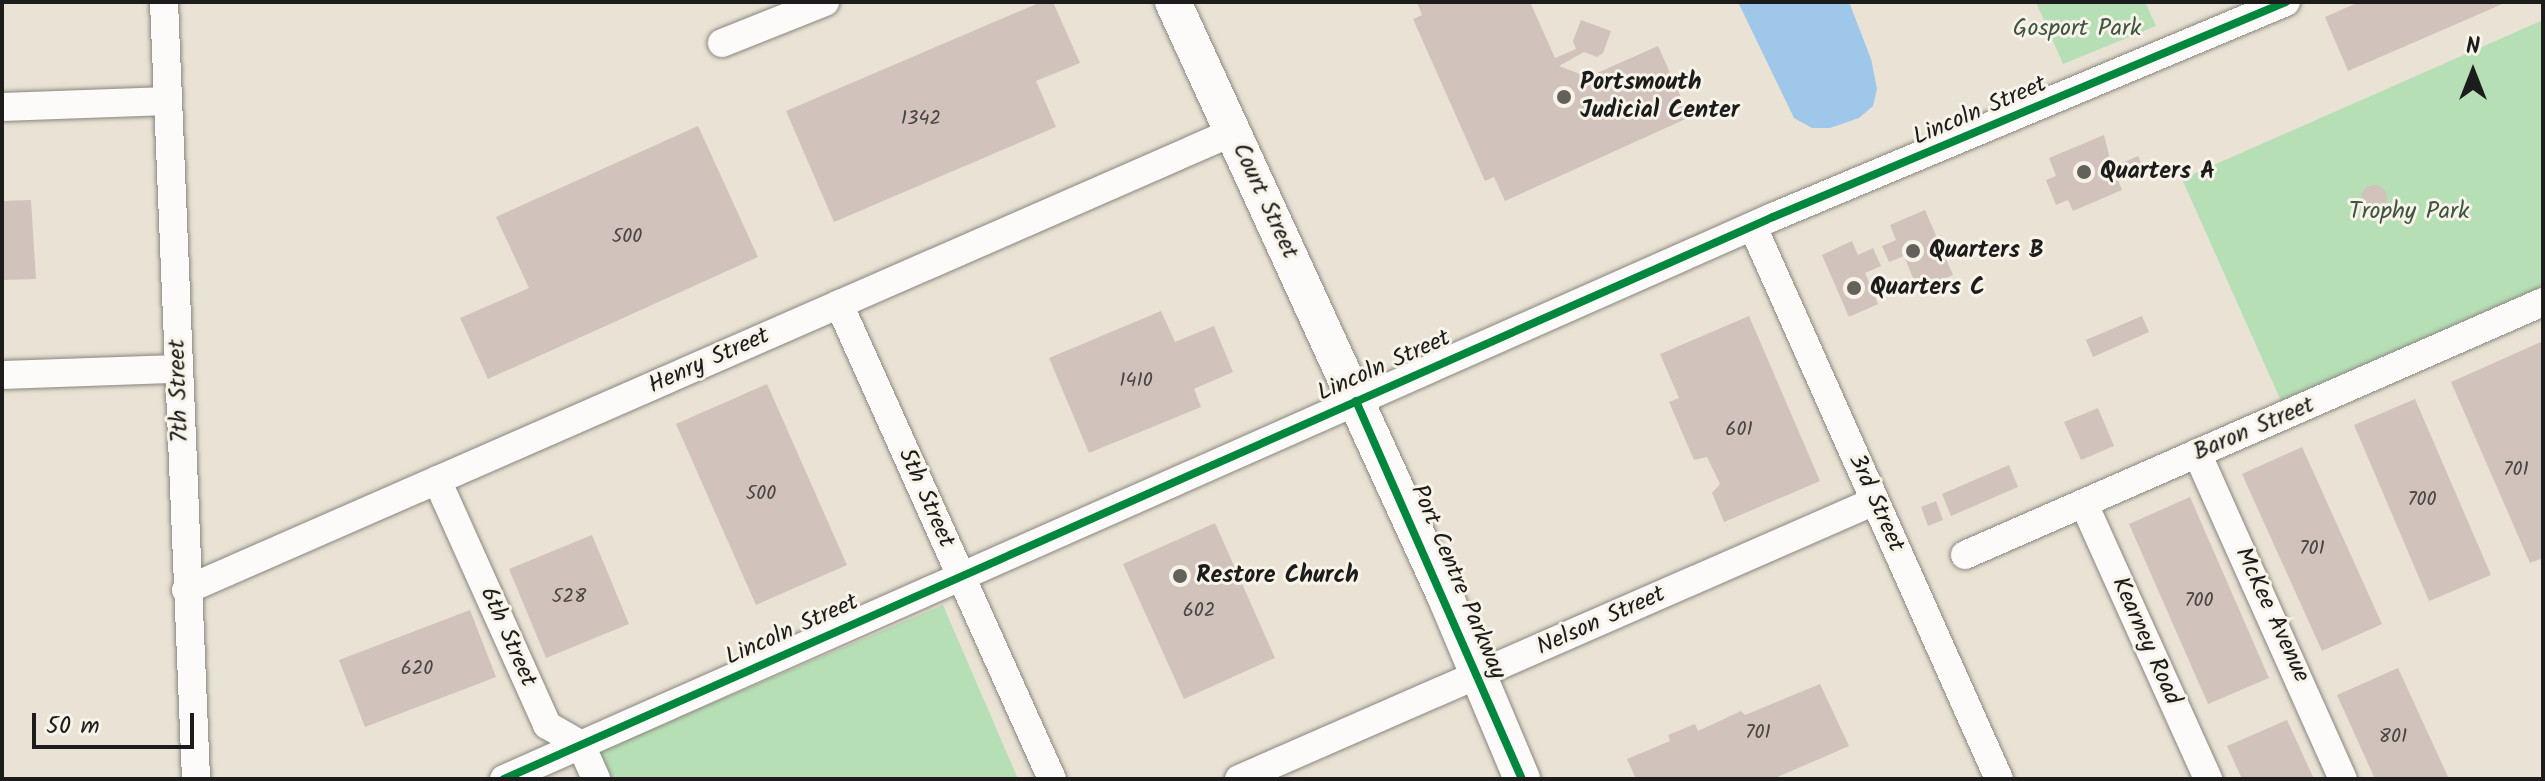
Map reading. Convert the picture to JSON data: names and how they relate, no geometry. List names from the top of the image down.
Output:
{
  "streets": {
    "main road": ["Court Street", "Port Centre Parkway"],
    "street": [
      "Lincoln Street",
      "Henry Street",
      "7th Street",
      "Baron Street",
      "5th Street",
      "3rd Street",
      "McKee Avenue",
      "Nelson Street",
      "6th Street",
      "Kearney Road"
    ]
  },
  "crossings": [
    ["Lincoln Street", "Court Street"],
    ["Lincoln Street", "5th Street"],
    ["Lincoln Street", "3rd Street"],
    ["Lincoln Street", "Port Centre Parkway"],
    ["Lincoln Street", "6th Street"],
    ["Court Street", "Henry Street"],
    ["Court Street", "Port Centre Parkway"],
    ["Henry Street", "7th Street"],
    ["Henry Street", "5th Street"],
    ["Henry Street", "6th Street"],
    ["Baron Street", "McKee Avenue"],
    ["Baron Street", "Kearney Road"],
    ["3rd Street", "Nelson Street"],
    ["Port Centre Parkway", "Nelson Street"]
  ],
  "parks": ["Gosport Park", "Trophy Park"],
  "places": [
    "Portsmouth Judicial Center",
    "Quarters A",
    "Quarters B",
    "Quarters C",
    "Restore Church"
  ],
  "house_numbers": [
    "1342",
    "500",
    "1410",
    "601",
    "701",
    "500",
    "700",
    "701",
    "528",
    "700",
    "602",
    "620",
    "701",
    "801"
  ],
  "scale_bar": "50 m",
  "north": "top"
}
